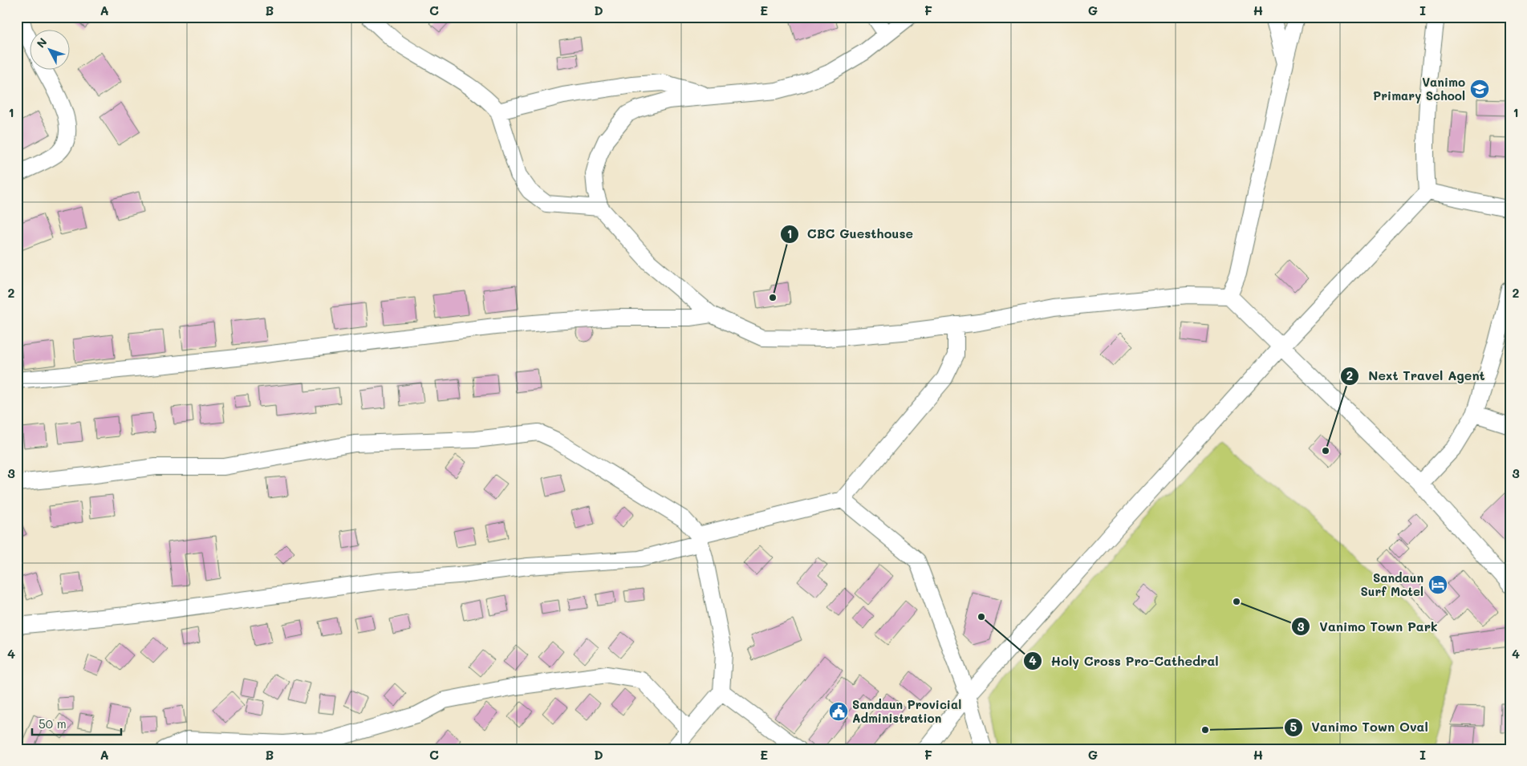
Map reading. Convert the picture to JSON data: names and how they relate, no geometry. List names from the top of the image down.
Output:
{
  "places": {
    "school or university": ["Vanimo Primary School"],
    "other": [
      "CBC Guesthouse",
      "Next Travel Agent",
      "Vanimo Town Park",
      "Holy Cross Pro-Cathedral",
      "Vanimo Town Oval"
    ],
    "hotel": ["Sandaun Surf Motel"],
    "public building": ["Sandaun Provicial Administration"]
  },
  "scale_bar": "50 m",
  "north": "top left",
  "grid": {
    "columns": [
      "A",
      "B",
      "C",
      "D",
      "E",
      "F",
      "G",
      "H",
      "I"
    ],
    "rows": [
      "1",
      "2",
      "3",
      "4"
    ]
  }
}
